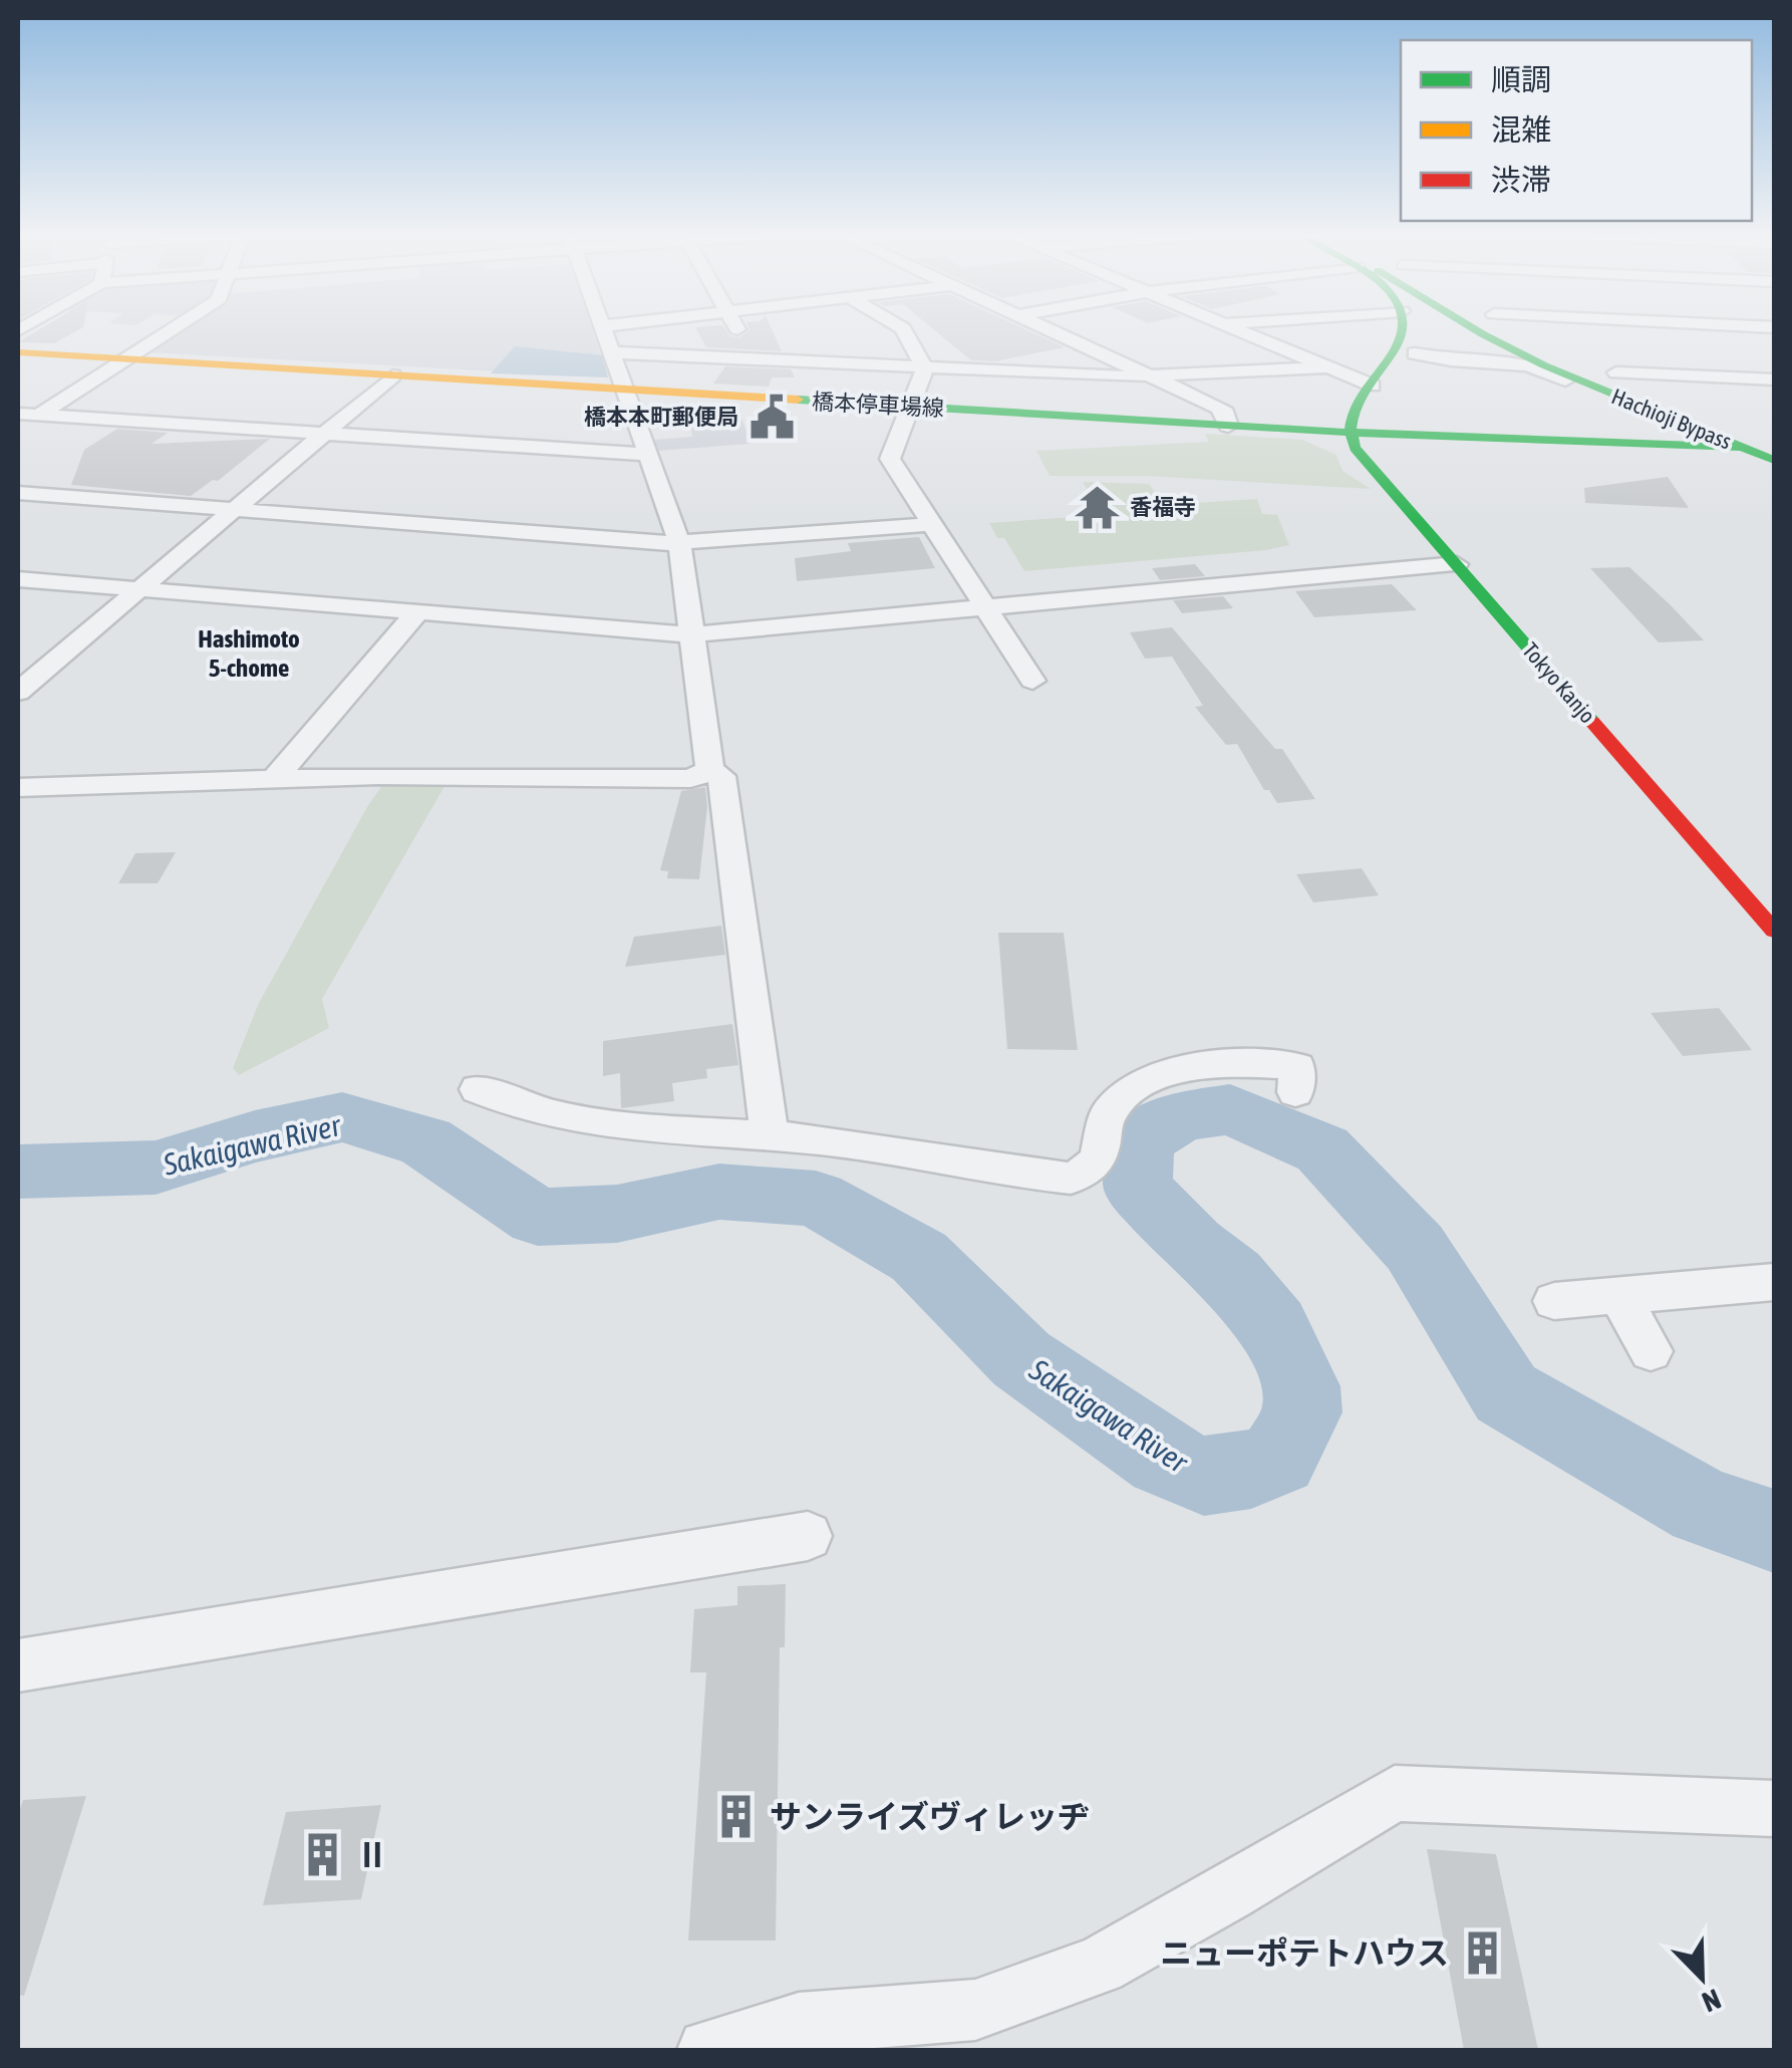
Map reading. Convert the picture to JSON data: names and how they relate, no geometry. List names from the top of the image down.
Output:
{
  "streets": {
    "main road": ["橋本停車場線", "Hachioji Bypass", "Tokyo Kanjo"]
  },
  "crossings": [
    ["橋本停車場線", "Hachioji Bypass"],
    ["橋本停車場線", "Tokyo Kanjo"]
  ],
  "districts": ["Hashimoto 5-chome"],
  "water": ["Sakaigawa River"],
  "places": {
    "public building": ["橋本本町郵便局"],
    "temple": ["香福寺"],
    "building": ["サンライズヴィレッヂ", "Ⅱ", "ニューポテトハウス"]
  },
  "legend": ["順調", "混雑", "渋滞"],
  "north": "bottom right"
}
